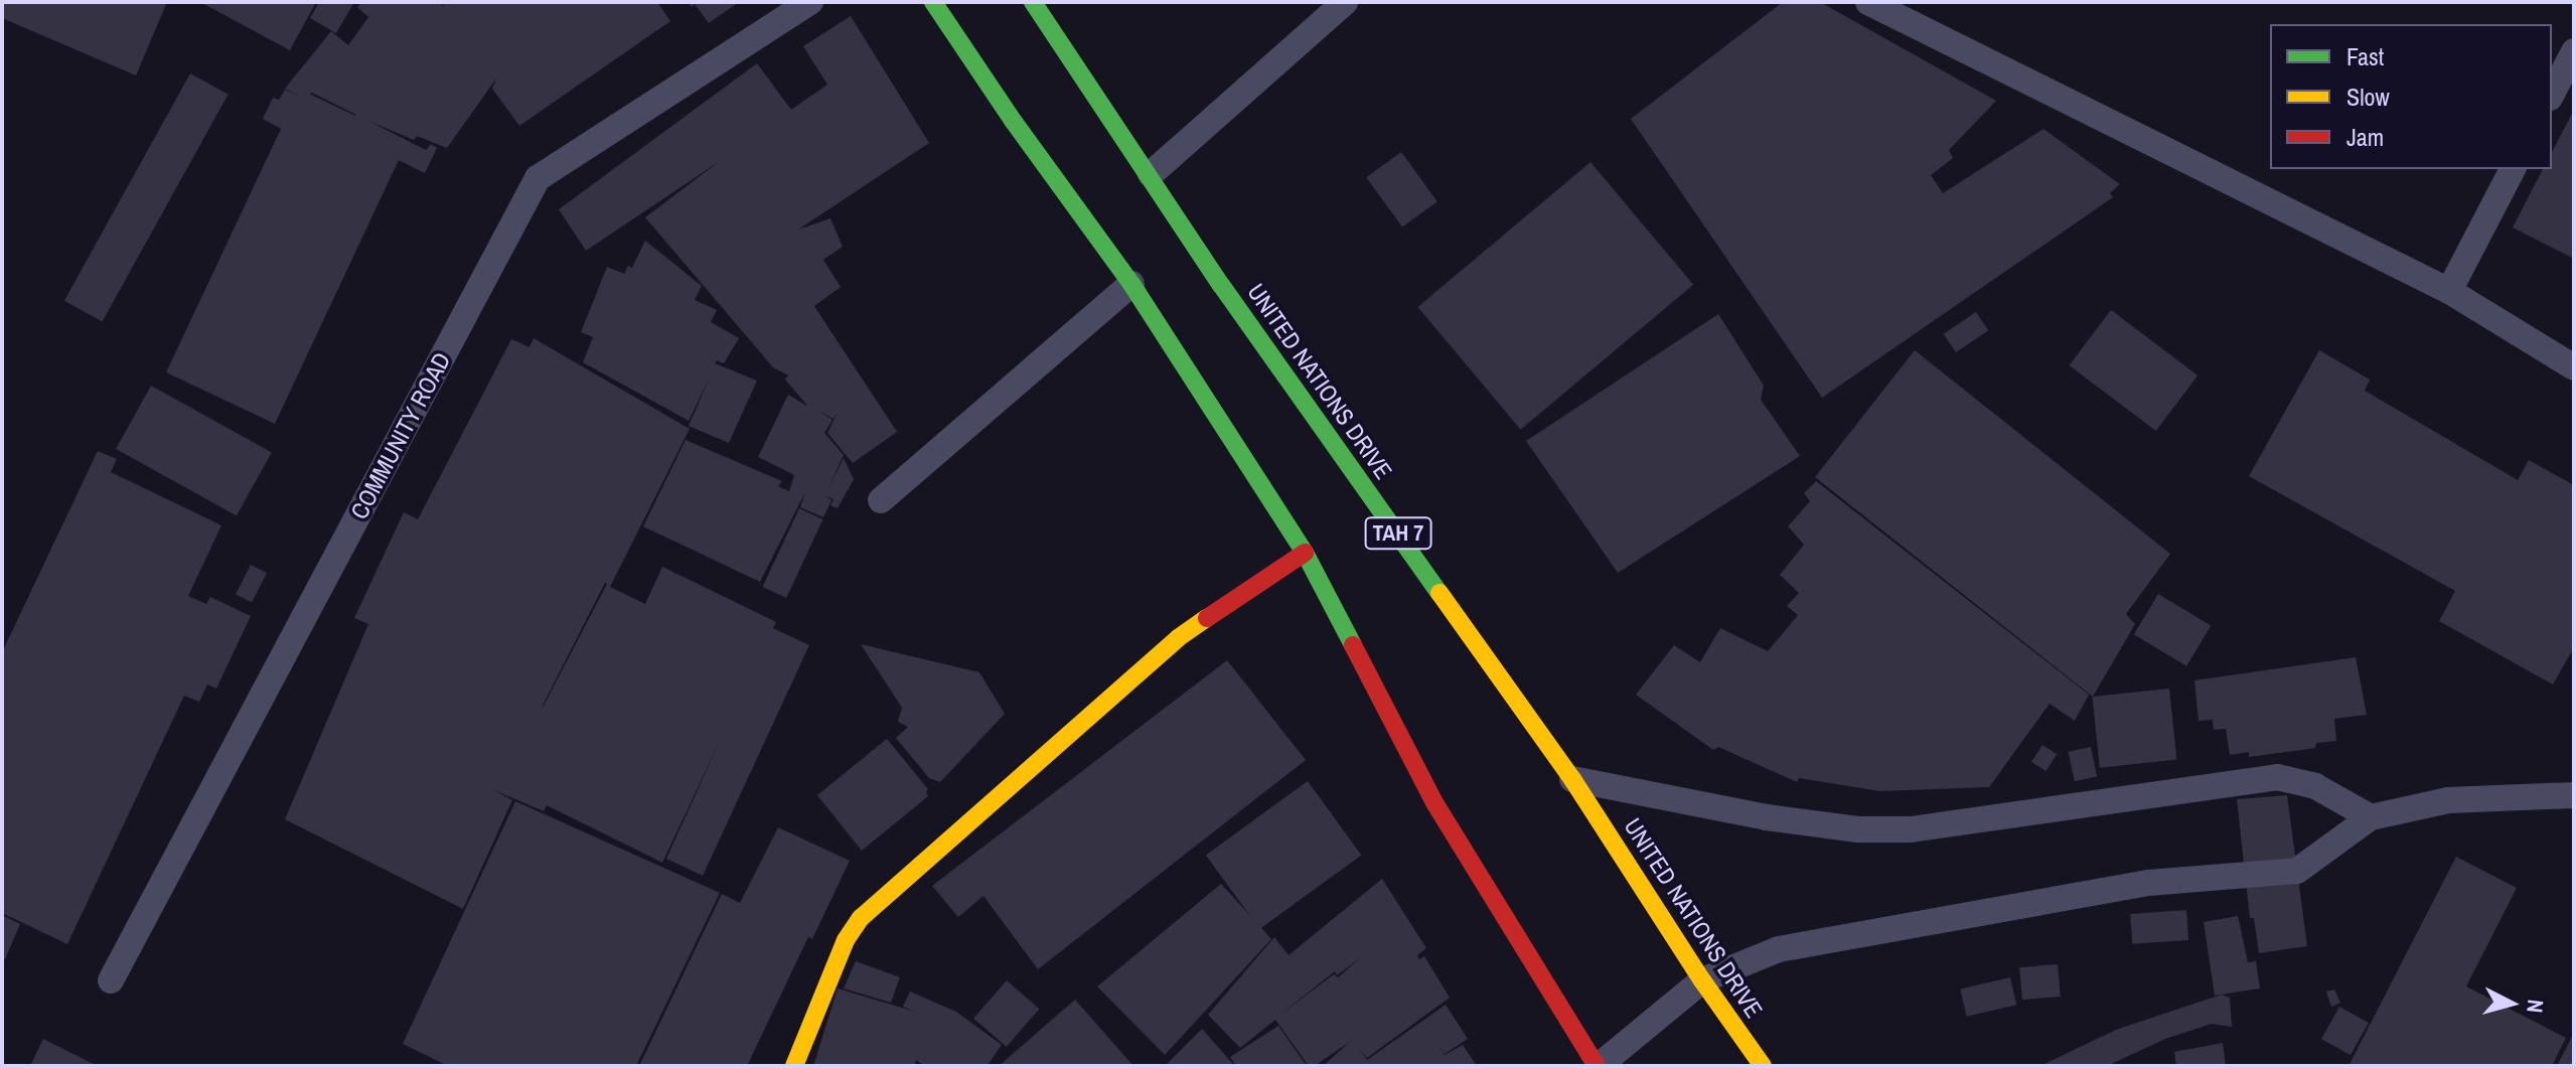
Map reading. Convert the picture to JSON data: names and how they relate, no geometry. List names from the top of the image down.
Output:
{
  "streets": {
    "main road": ["UNITED NATIONS DRIVE", "TAH 7"],
    "lane": ["COMMUNITY ROAD"]
  },
  "legend": ["Fast", "Slow", "Jam"],
  "north": "right"
}
